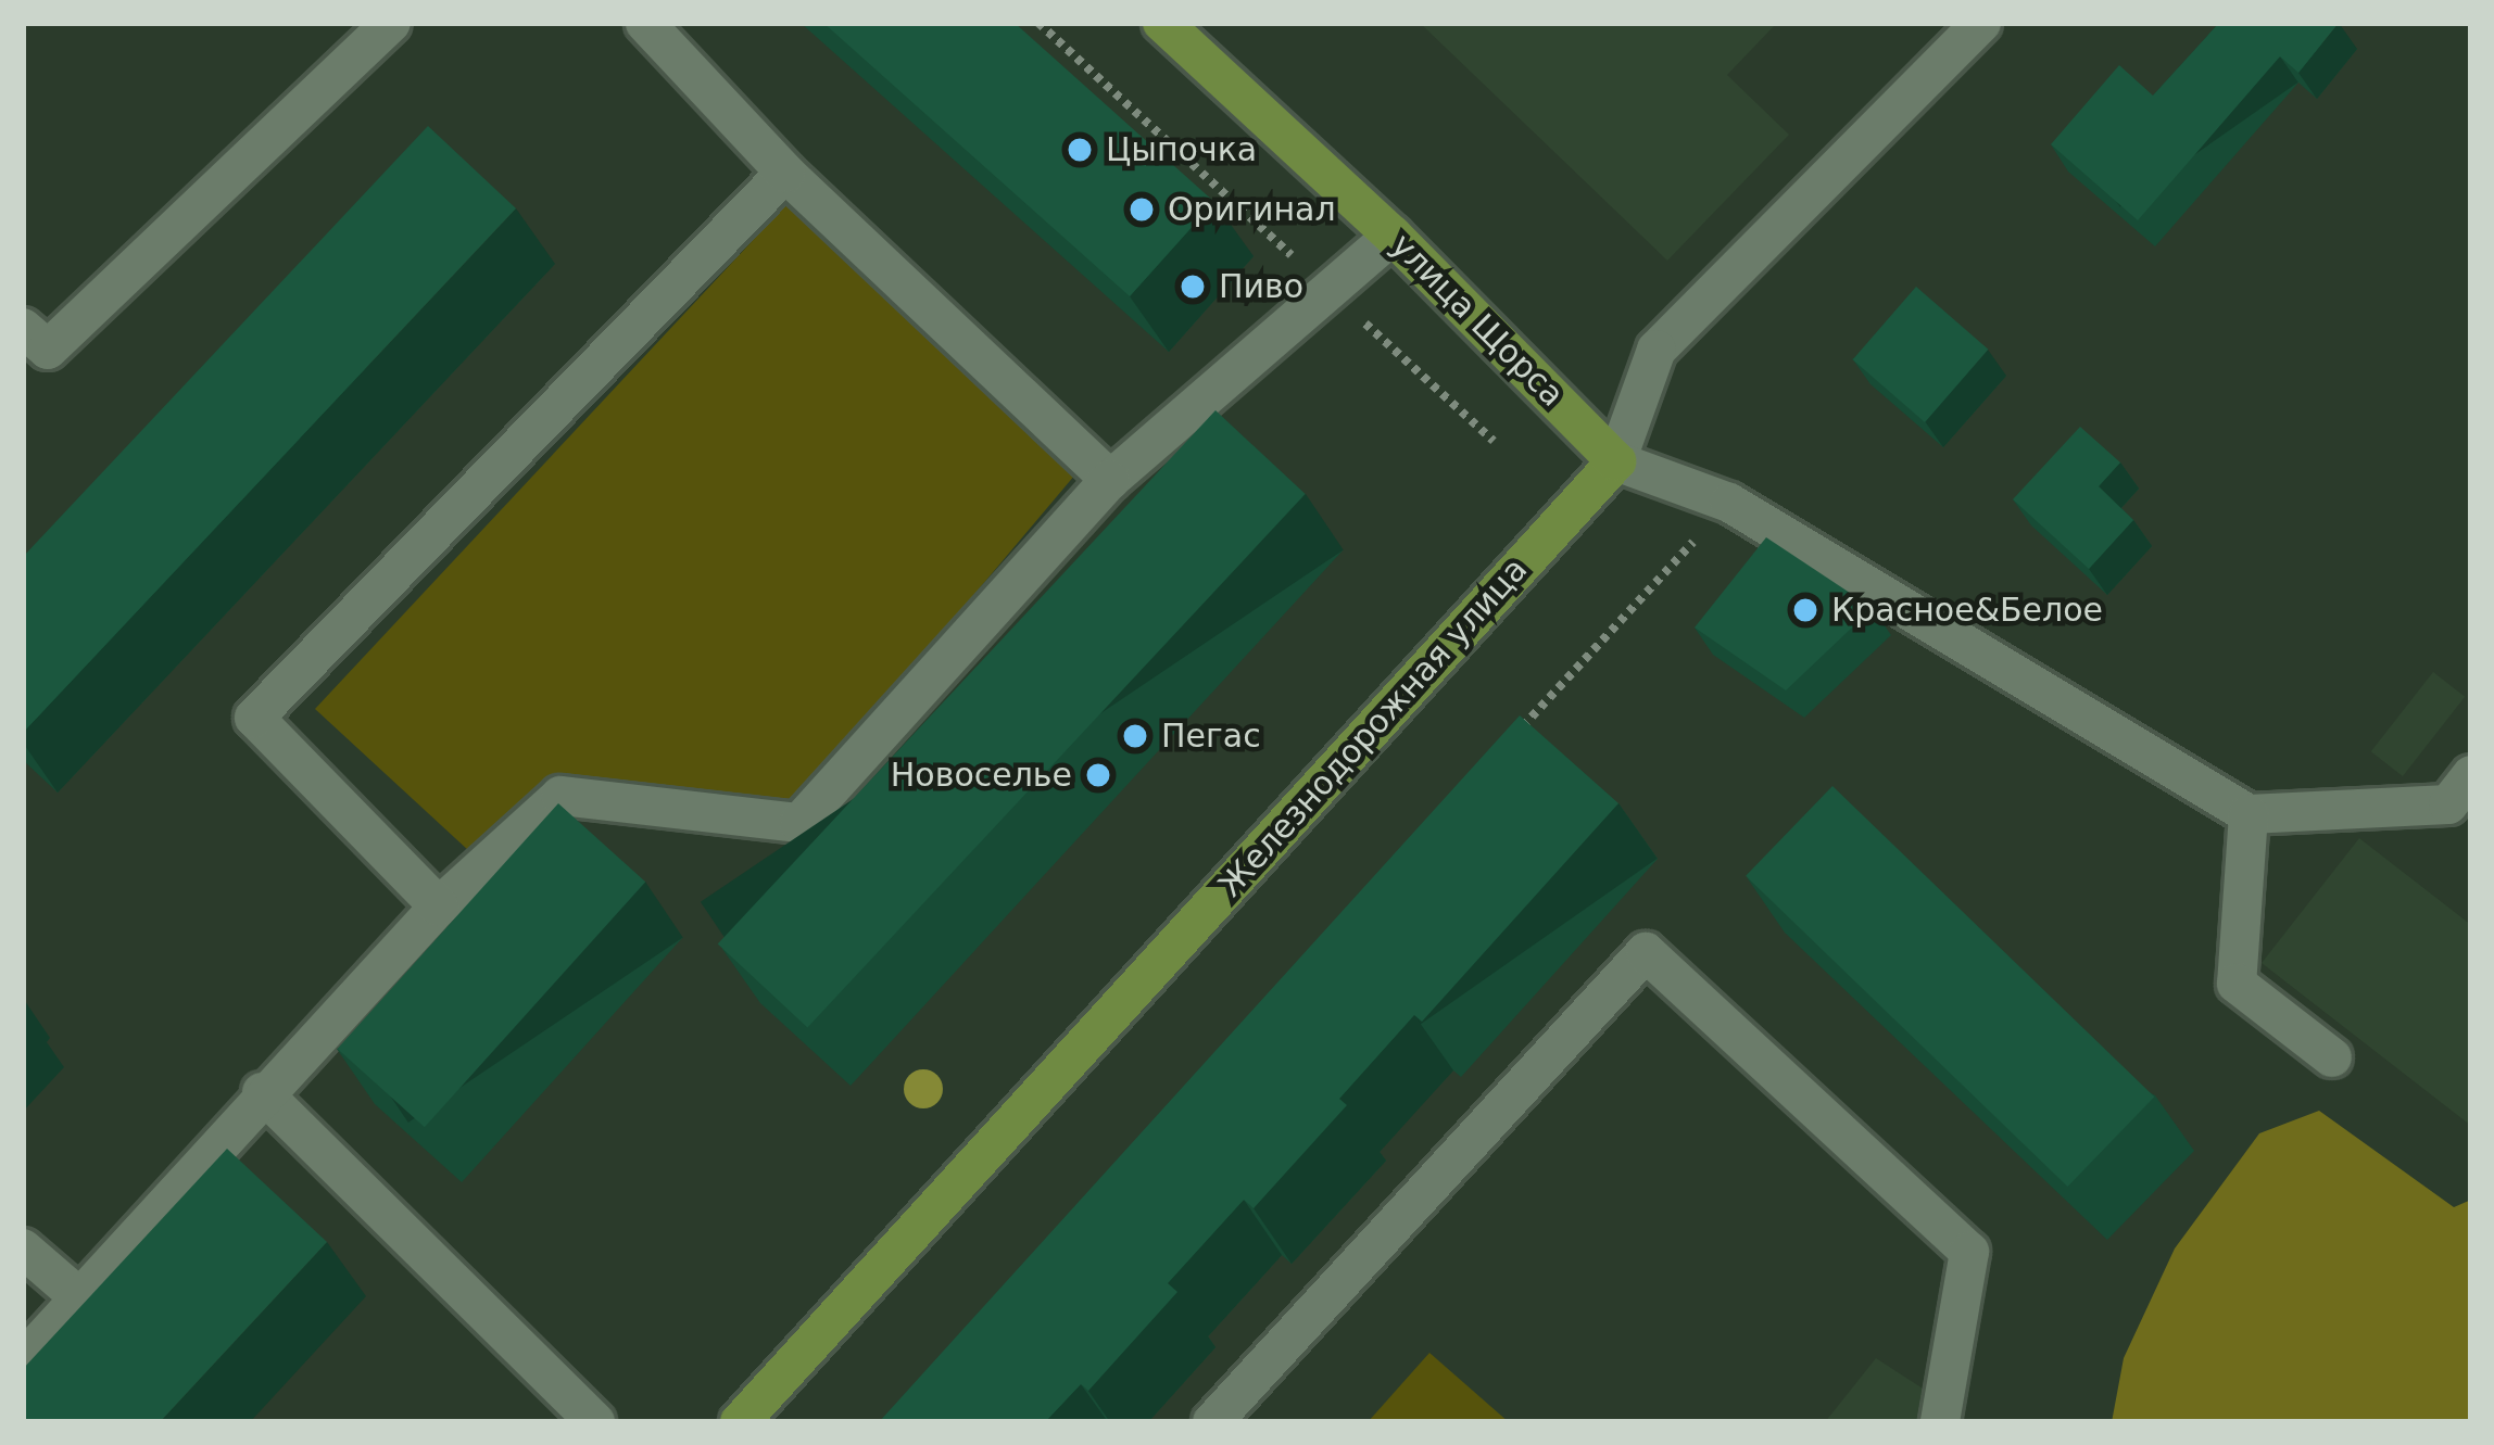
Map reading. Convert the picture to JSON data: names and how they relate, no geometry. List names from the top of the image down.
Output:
{
  "streets": {
    "main road": ["улица Щорса", "Железнодорожная улица"]
  },
  "crossings": [
    ["улица Щорса", "Железнодорожная улица"]
  ],
  "places": [
    "Цыпочка",
    "Оригинал",
    "Пиво",
    "Красное&Белое",
    "Пегас",
    "Новоселье"
  ]
}
